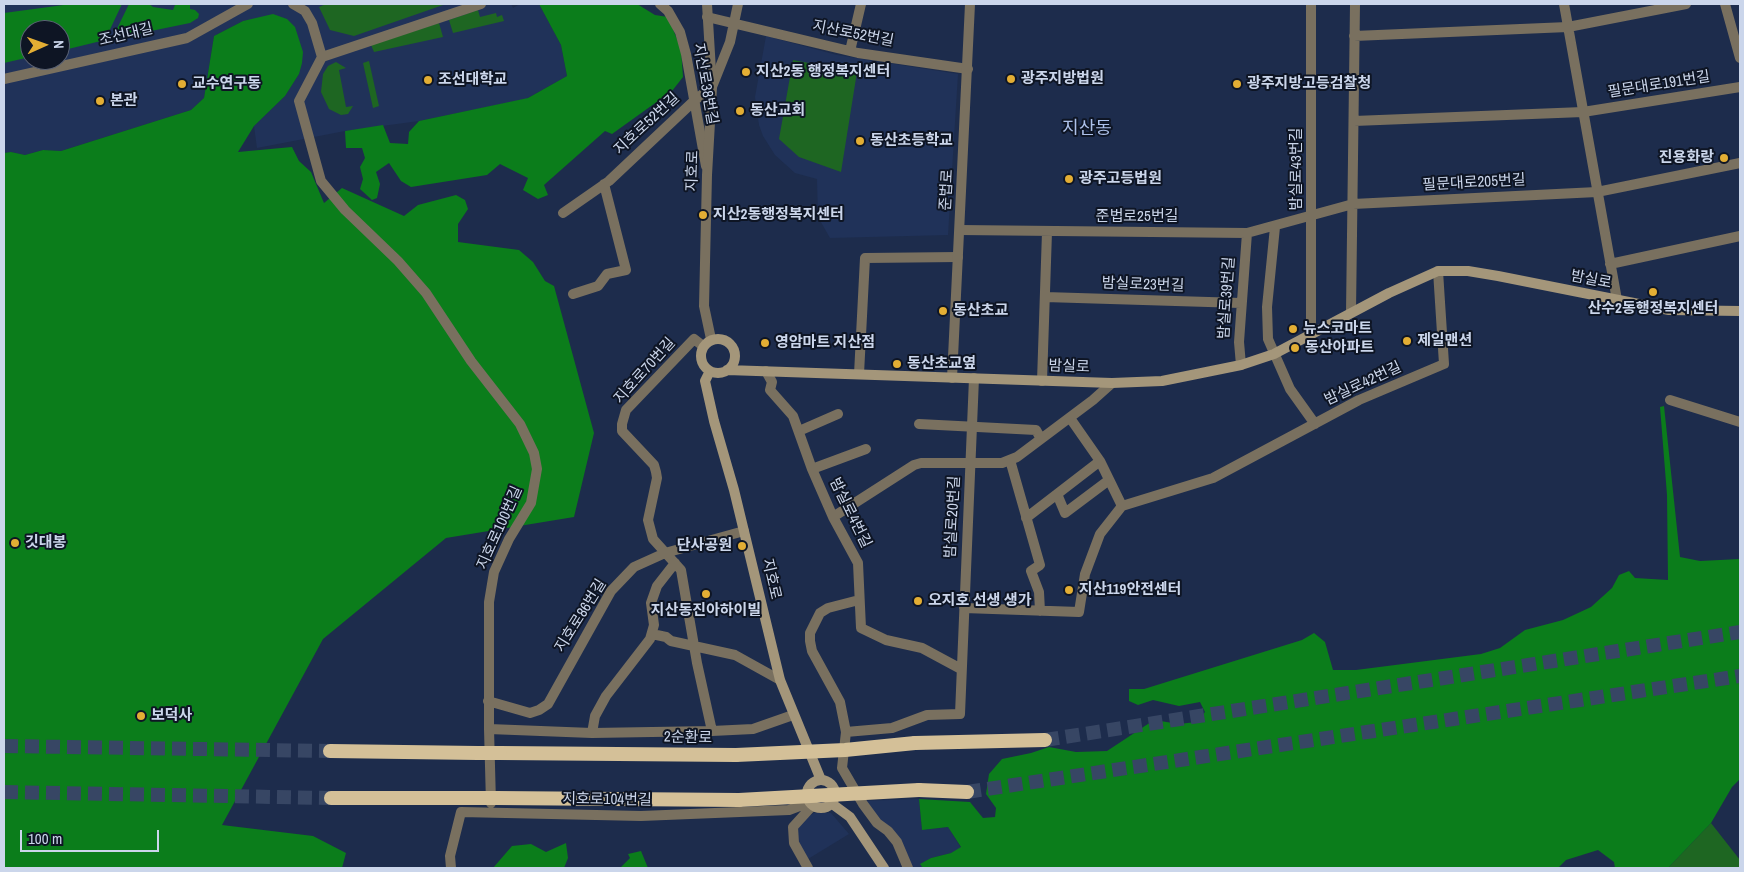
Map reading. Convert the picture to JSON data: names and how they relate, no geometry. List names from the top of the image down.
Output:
{
  "streets": {
    "highway": ["2순환로"],
    "main road": ["지호로", "밤실로"],
    "street": [
      "지산로52번길",
      "조선대길",
      "지산로38번길",
      "필문대로191번길",
      "지호로52번길",
      "밤실로43번길",
      "필문대로205번길",
      "준법로",
      "준법로25번길",
      "밤실로23번길",
      "밤실로39번길",
      "지호로70번길",
      "밤실로42번길",
      "밤실로4번길",
      "밤실로20번길",
      "지호로100번길",
      "지호로86번길",
      "지호로104번길"
    ]
  },
  "crossings": [
    ["지산로52번길", "지호로"],
    ["지산로52번길", "준법로"],
    ["지산로38번길", "지호로52번길"],
    ["지산로38번길", "지호로"],
    ["지호로52번길", "지호로"],
    ["밤실로43번길", "필문대로205번길"],
    ["밤실로43번길", "준법로25번길"],
    ["밤실로43번길", "밤실로"],
    ["지호로", "밤실로"],
    ["지호로", "지호로70번길"],
    ["지호로", "지호로86번길"],
    ["지호로", "지호로104번길"],
    ["필문대로205번길", "준법로25번길"],
    ["준법로", "준법로25번길"],
    ["준법로", "밤실로"],
    ["준법로25번길", "밤실로39번길"],
    ["밤실로", "밤실로39번길"],
    ["밤실로", "지호로70번길"],
    ["밤실로", "밤실로42번길"],
    ["밤실로", "밤실로4번길"],
    ["밤실로", "밤실로20번길"],
    ["밤실로23번길", "밤실로39번길"],
    ["지호로70번길", "지호로86번길"],
    ["밤실로4번길", "밤실로20번길"],
    ["지호로100번길", "지호로86번길"],
    ["지호로100번길", "지호로104번길"]
  ],
  "districts": ["지산동"],
  "places": [
    "지산2동 행정복지센터",
    "광주지방법원",
    "조선대학교",
    "교수연구동",
    "광주지방고등검찰청",
    "본관",
    "동산교회",
    "동산초등학교",
    "진용화랑",
    "광주고등법원",
    "지산2동행정복지센터",
    "산수2동행정복지센터",
    "동산초교",
    "뉴스코마트",
    "제일맨션",
    "영암마트 지산점",
    "동산아파트",
    "동산초교옆",
    "깃대봉",
    "단사공원",
    "지산119안전센터",
    "지산동진아하이빌",
    "오지호 선생 생가",
    "보덕사"
  ],
  "scale_bar": "100 m",
  "north": "right"
}
